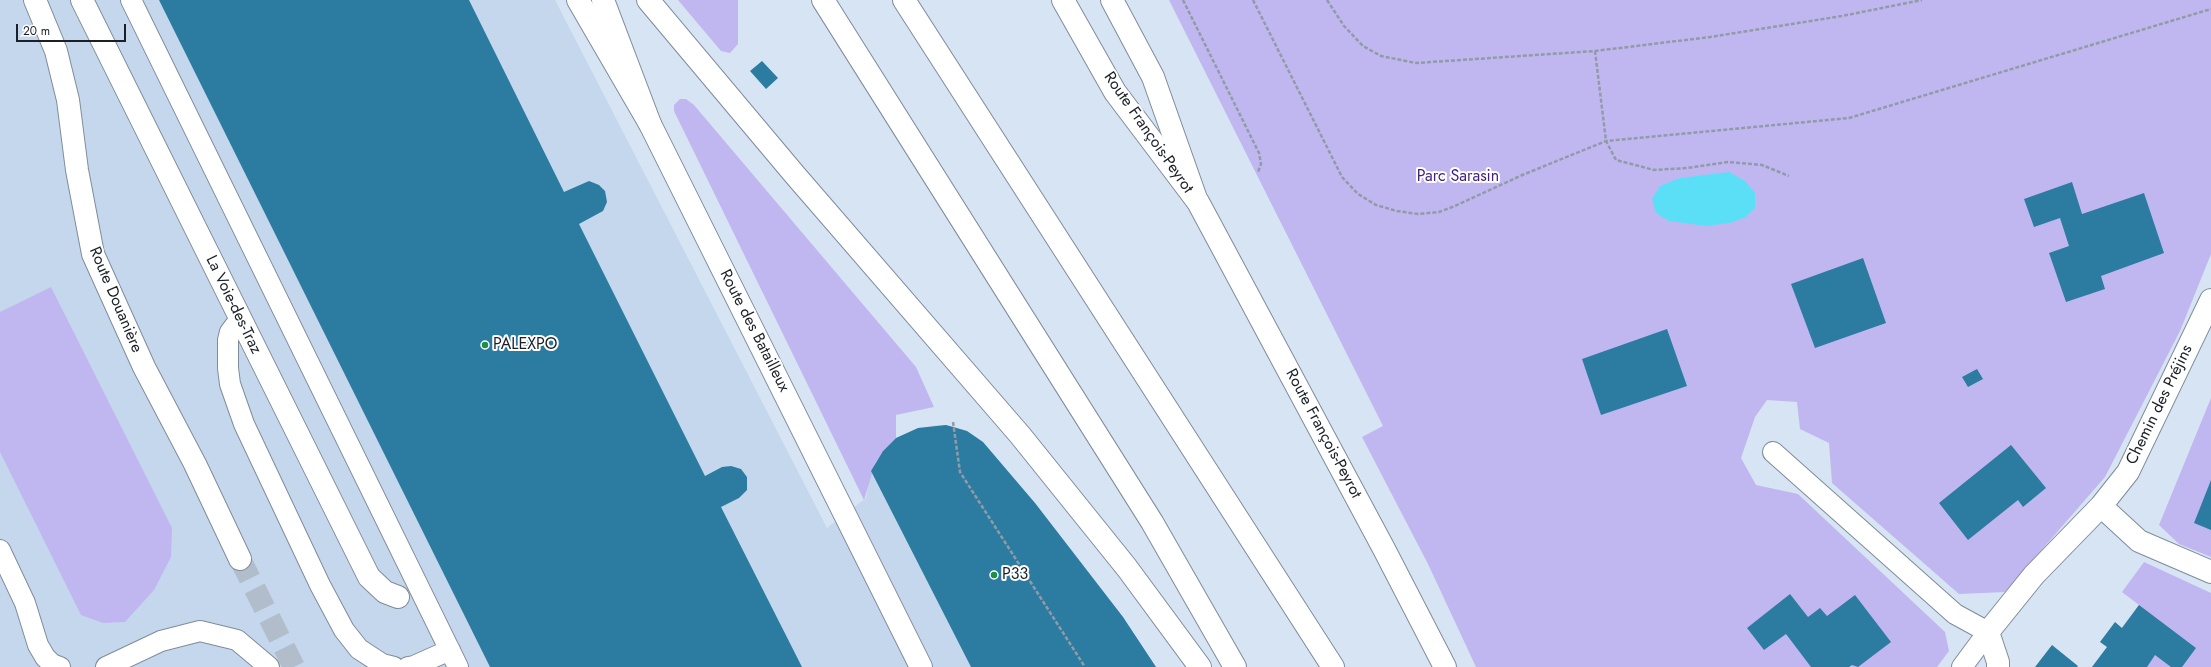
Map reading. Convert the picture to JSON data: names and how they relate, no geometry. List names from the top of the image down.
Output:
{
  "streets": {
    "main road": [
      "Route François-Peyrot",
      "Route Douanière",
      "La Voie-des-Traz",
      "Route des Batailleux",
      "Chemin des Préjins"
    ]
  },
  "parks": ["Parc Sarasin"],
  "places": ["PALEXPO", "P33"],
  "scale_bar": "20 m"
}
